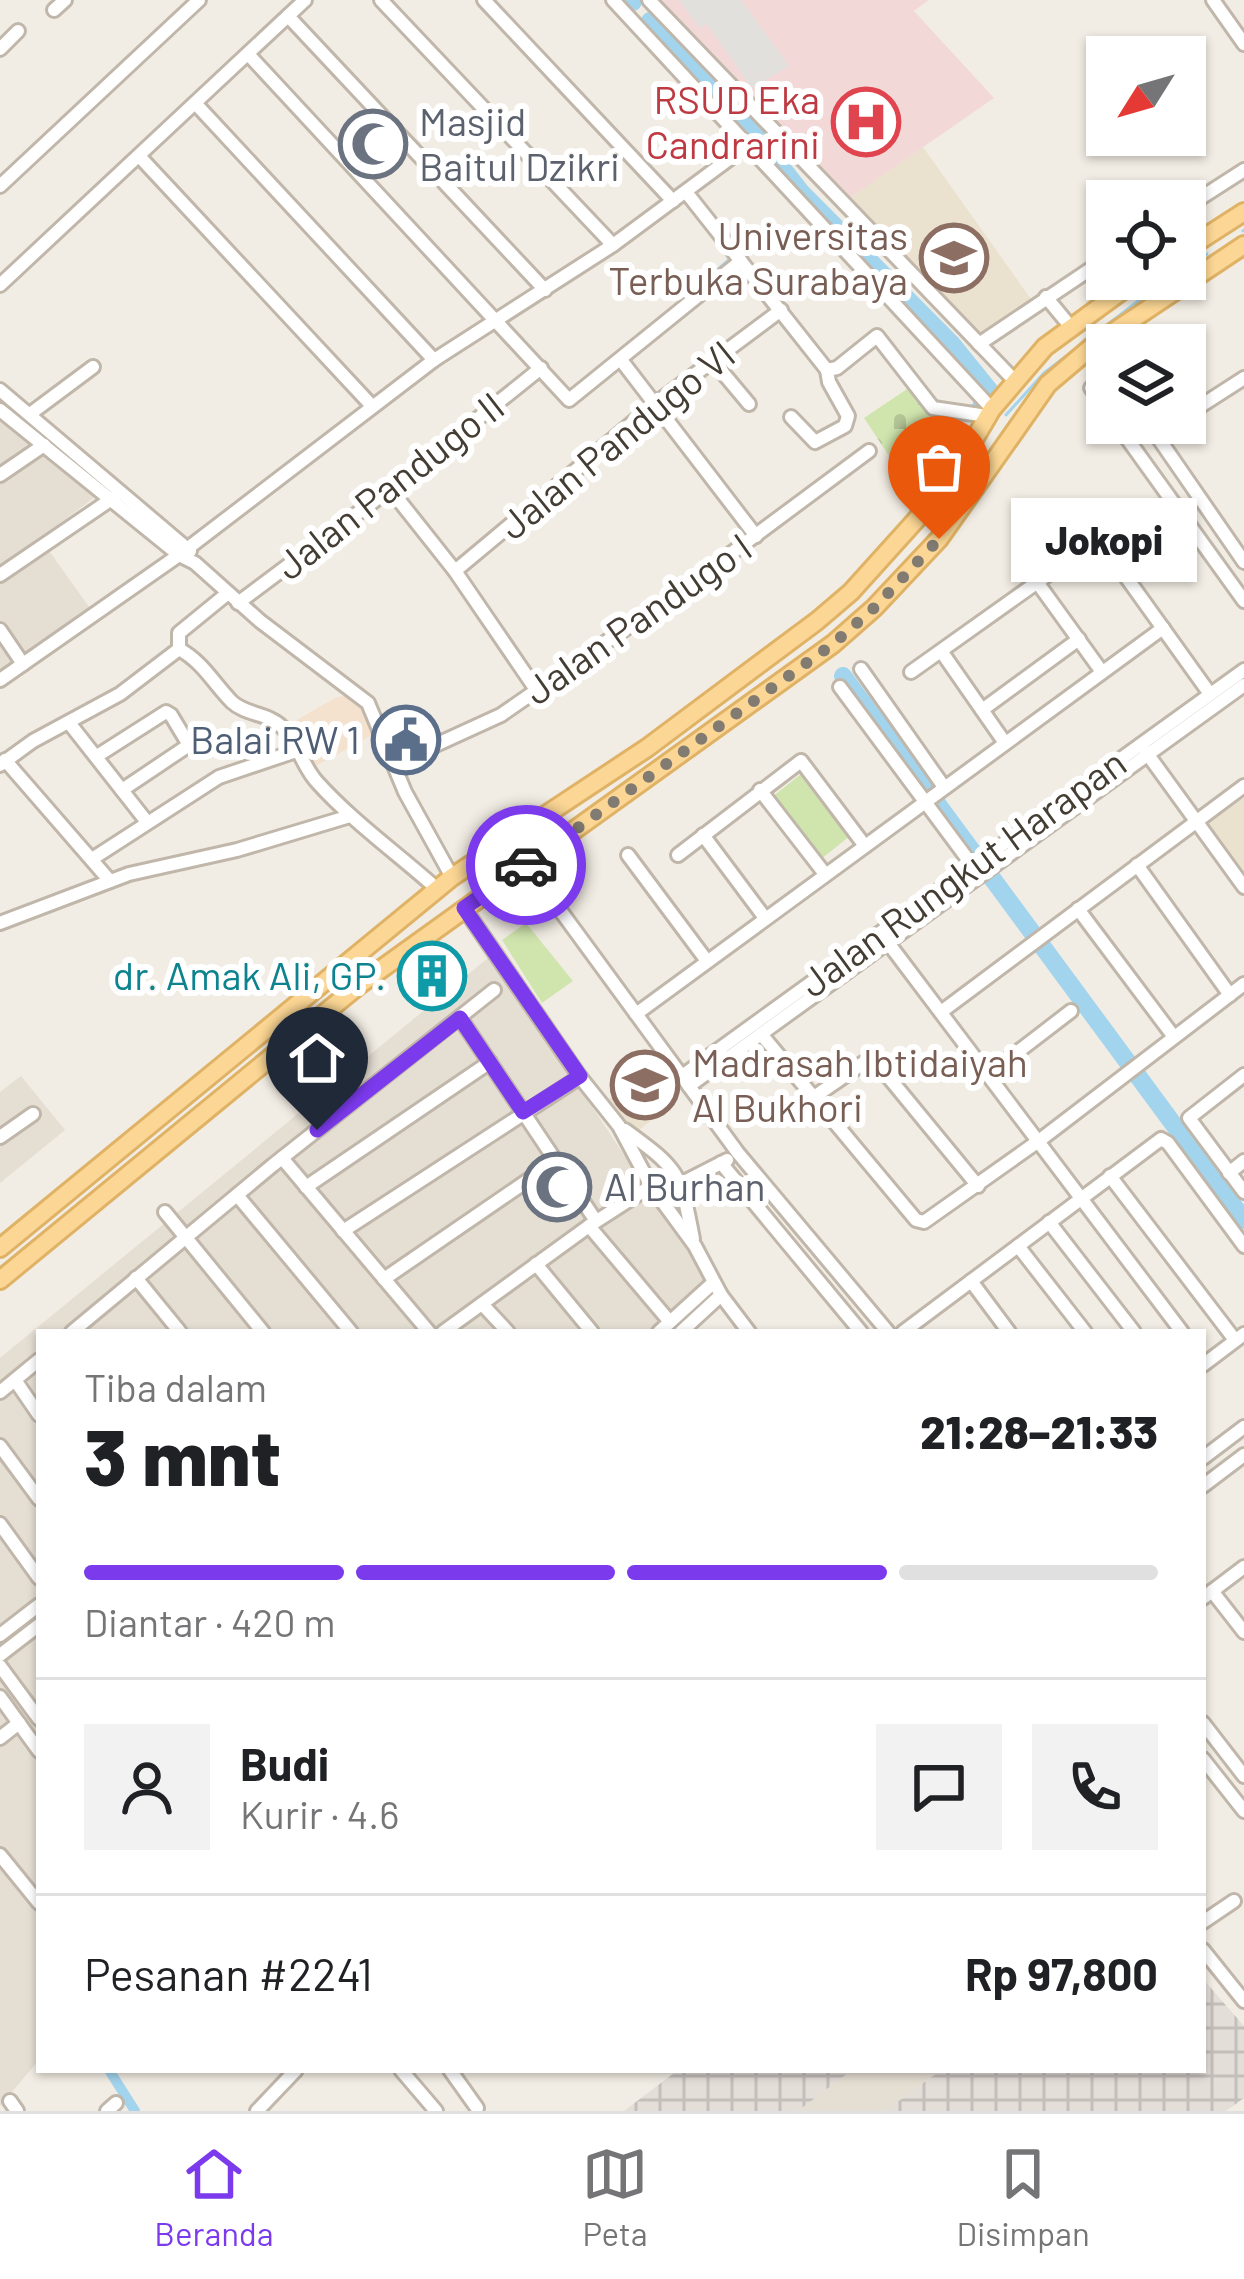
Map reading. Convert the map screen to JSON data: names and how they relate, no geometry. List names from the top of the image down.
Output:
{
  "streets": {
    "street": [
      "Jalan Pandugo VI",
      "Jalan Pandugo II",
      "Jalan Pandugo I",
      "Jalan Rungkut Harapan"
    ]
  },
  "places": {
    "hospital": ["RSUD Eka Candrarini"],
    "mosque": ["Masjid Baitul Dzikri", "Al Burhan"],
    "school or university": ["Universitas Terbuka Surabaya", "Madrasah Ibtidaiyah Al Bukhori"],
    "other": ["Jokopi"],
    "public building": ["Balai RW 1"],
    "building": ["dr. Amak Ali, GP."]
  },
  "north": "bottom left",
  "page": {
    "bubble": "Jokopi",
    "heading": ["3 mnt", "Tiba dalam", "21:28–21:33"],
    "panel": [
      "Budi",
      "Kurir · 4.6",
      "Pesanan #2241",
      "Rp 97,800"
    ],
    "bar": "Diantar · 420 m",
    "tabs": ["Beranda", "Peta", "Disimpan"]
  }
}
